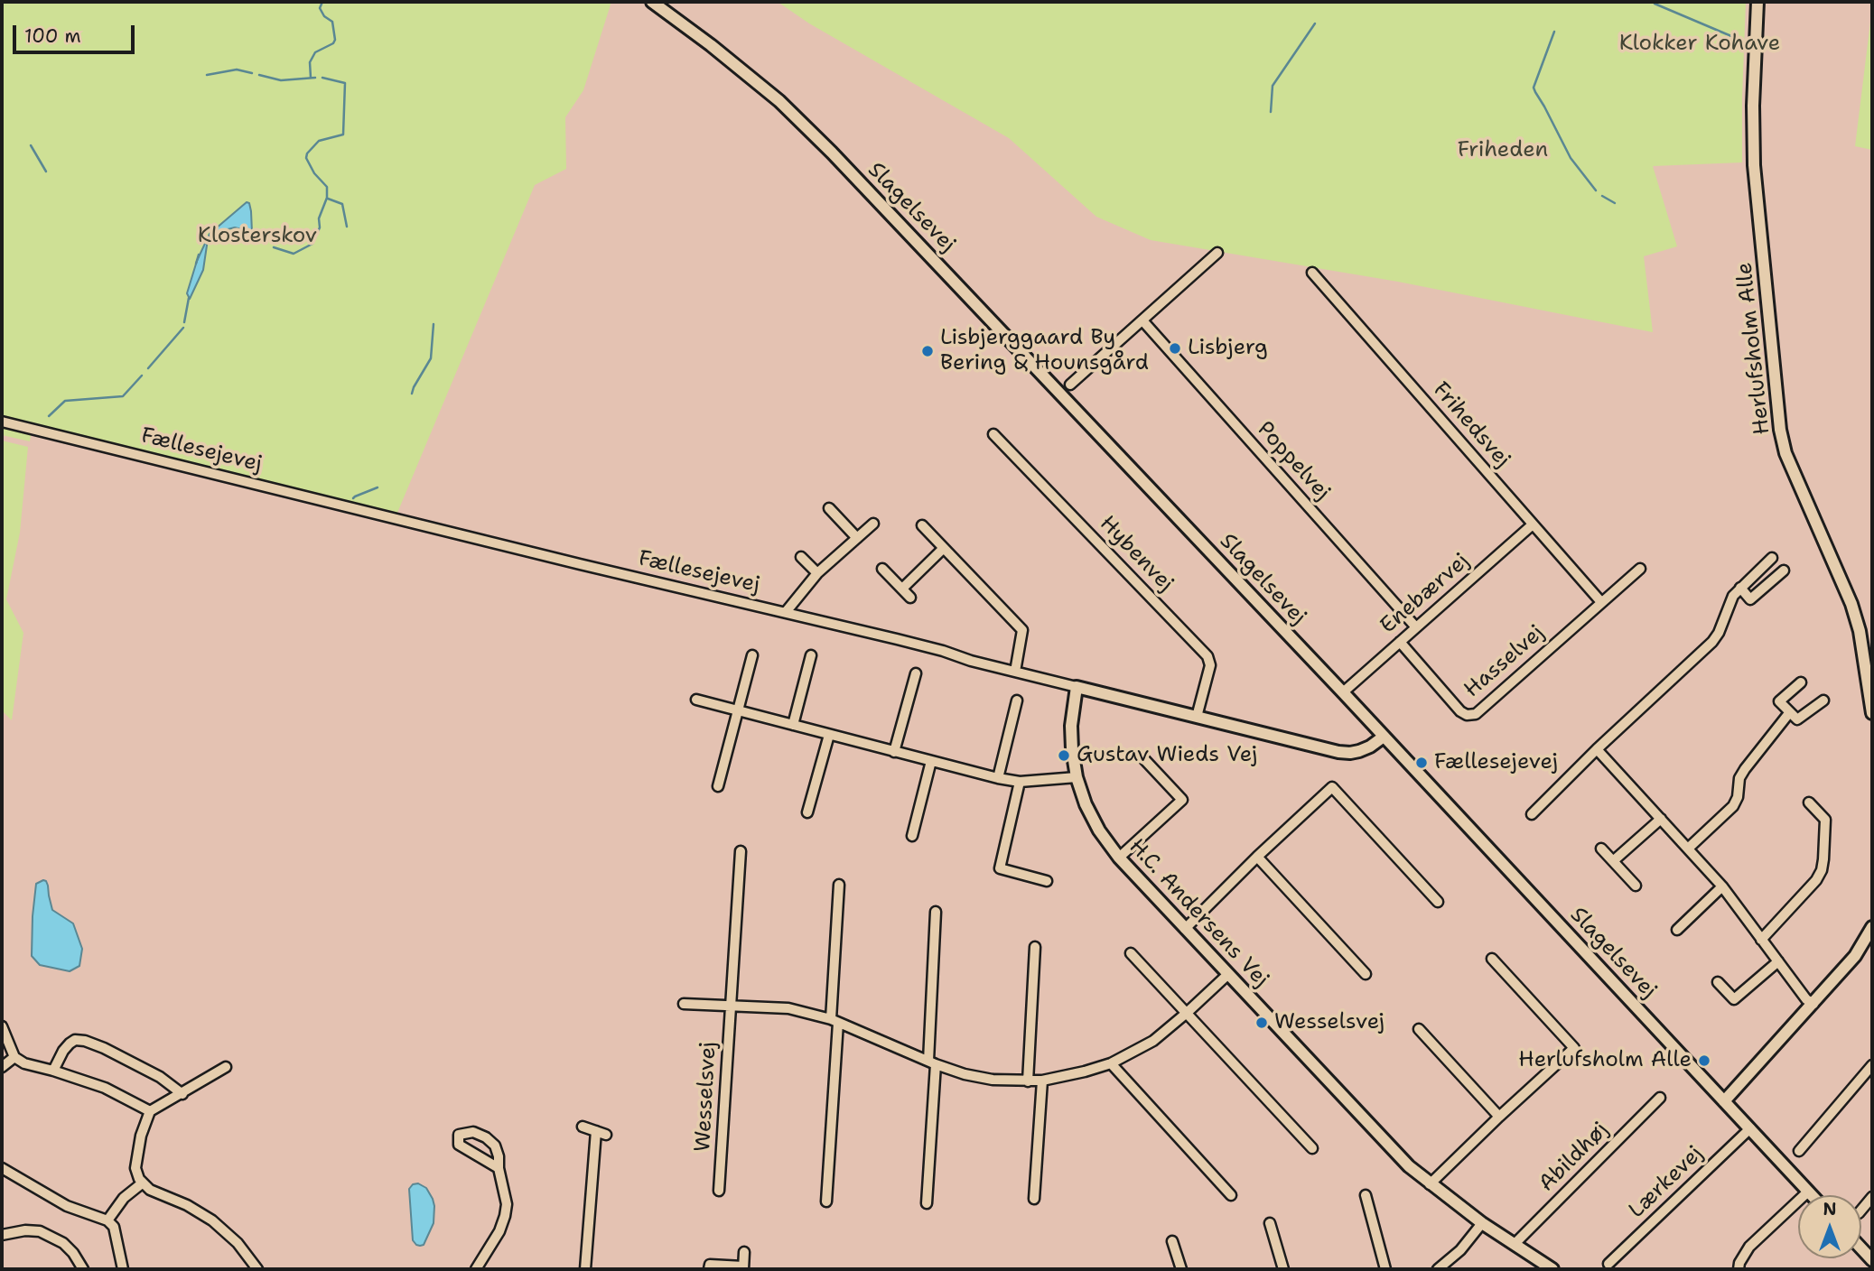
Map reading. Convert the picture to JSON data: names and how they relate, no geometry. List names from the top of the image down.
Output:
{
  "streets": {
    "street": [
      "Slagelsevej",
      "Herlufsholm Alle",
      "Frihedsvej",
      "Fællesejevej",
      "Poppelvej",
      "Hybenvej",
      "Enebærvej",
      "Hasselvej",
      "H.C. Andersens Vej",
      "Wesselsvej",
      "Abildhøj",
      "Lærkevej"
    ]
  },
  "crossings": [
    ["Slagelsevej", "Fællesejevej"],
    ["Slagelsevej", "Enebærvej"],
    ["Slagelsevej", "Lærkevej"],
    ["Frihedsvej", "Enebærvej"],
    ["Frihedsvej", "Hasselvej"],
    ["Fællesejevej", "Hybenvej"],
    ["Fællesejevej", "H.C. Andersens Vej"],
    ["Poppelvej", "Enebærvej"],
    ["Enebærvej", "Hasselvej"],
    ["H.C. Andersens Vej", "Abildhøj"]
  ],
  "parks": ["Klokker Kohave", "Friheden", "Klosterskov"],
  "places": [
    "Lisbjerg",
    "Lisbjerggaard By Bering & Hounsgård",
    "Gustav Wieds Vej",
    "Fællesejevej",
    "Wesselsvej",
    "Herlufsholm Alle"
  ],
  "scale_bar": "100 m",
  "north": "top"
}
